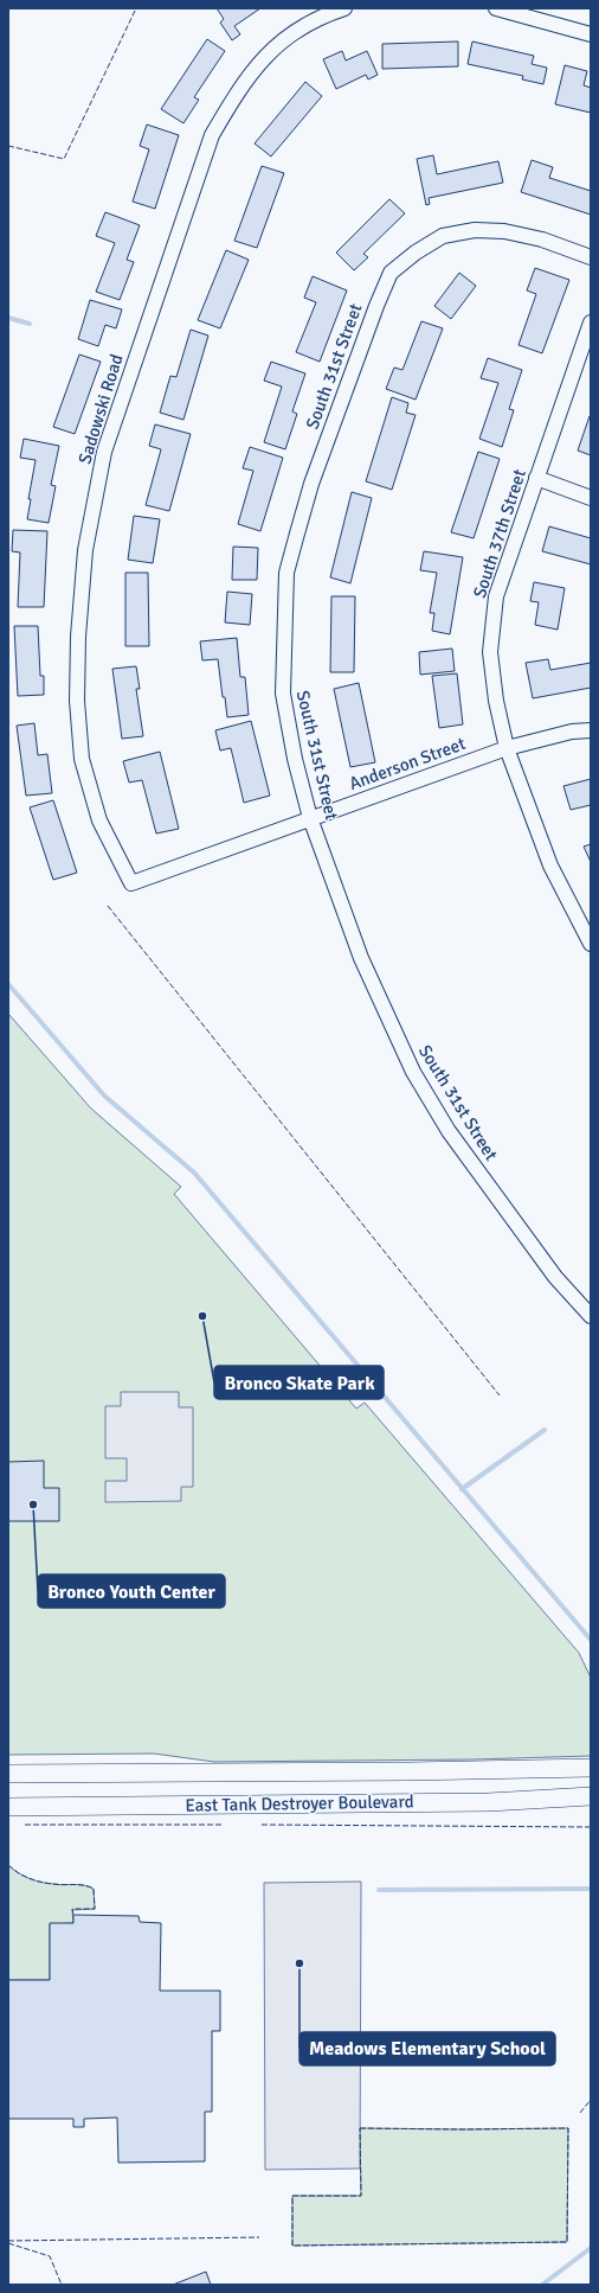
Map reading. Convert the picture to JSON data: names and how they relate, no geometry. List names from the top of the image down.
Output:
{
  "streets": {
    "street": [
      "South 31st Street",
      "Sadowski Road",
      "South 37th Street",
      "Anderson Street",
      "East Tank Destroyer Boulevard"
    ]
  },
  "crossings": [
    ["South 31st Street", "Anderson Street"],
    ["Sadowski Road", "Anderson Street"],
    ["South 37th Street", "Anderson Street"]
  ],
  "places": ["Bronco Skate Park", "Bronco Youth Center", "Meadows Elementary School"]
}
